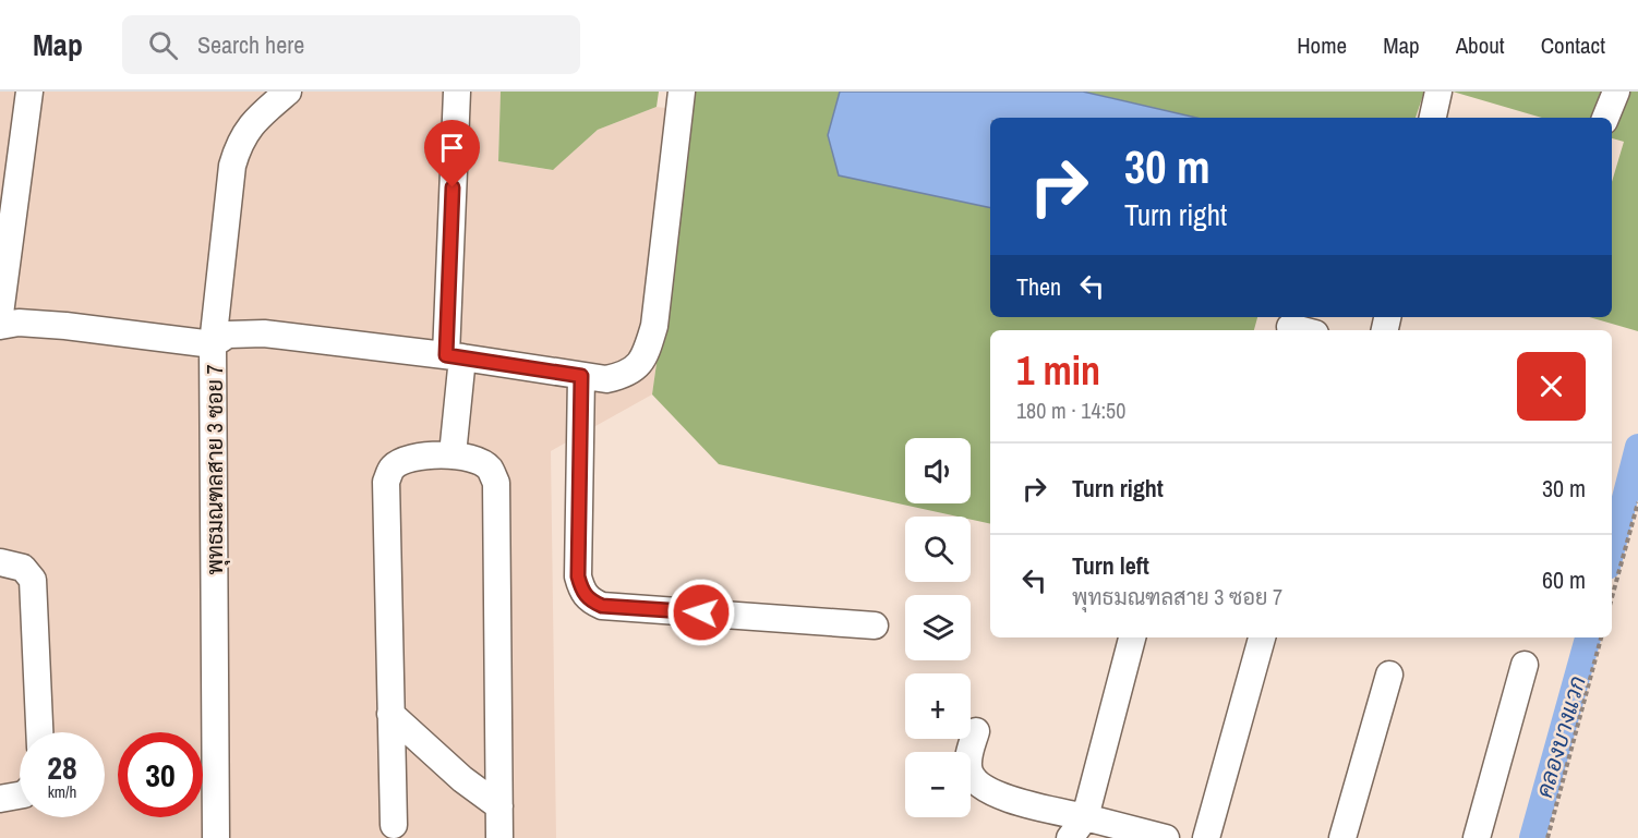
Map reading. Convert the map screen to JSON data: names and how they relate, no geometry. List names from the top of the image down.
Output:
{
  "streets": {
    "street": ["พุทธมณฑลสาย 3 ซอย 7"]
  },
  "water": ["คลองบางแวก"],
  "page": {
    "header": "Map",
    "search": "Search here",
    "nav": [
      "Home",
      "Map",
      "About",
      "Contact"
    ],
    "turn": ["30 m", "Turn right"],
    "then": "Then",
    "heading": ["1 min", "180 m · 14:50"],
    "map_buttons": ["+", "−"],
    "list": [
      {
        "name": "Turn right",
        "value": "30 m"
      },
      {
        "name": "Turn left",
        "note": "พุทธมณฑลสาย 3 ซอย 7",
        "value": "60 m"
      }
    ],
    "speed": "28 km/h",
    "limit": "30"
  }
}
